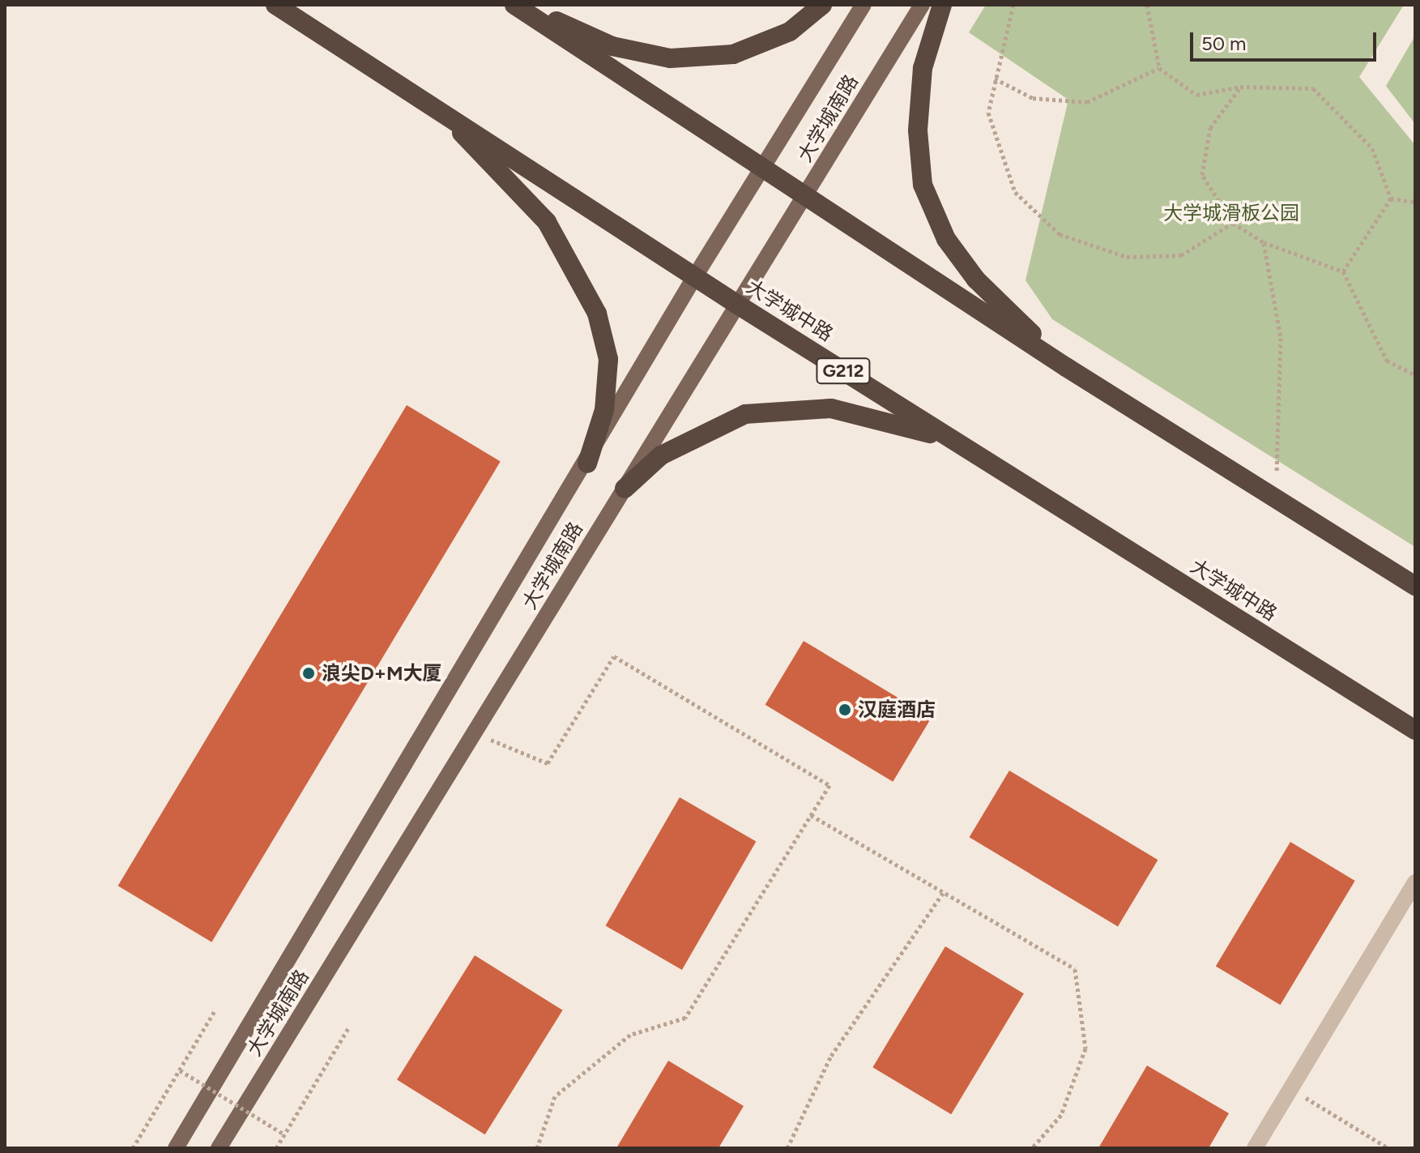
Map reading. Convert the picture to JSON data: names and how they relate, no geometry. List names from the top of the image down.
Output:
{
  "streets": {
    "highway": ["大学城中路", "G212"],
    "main road": ["大学城南路"]
  },
  "crossings": [
    ["大学城南路", "大学城中路"]
  ],
  "parks": ["大学城滑板公园"],
  "places": ["浪尖D+M大厦", "汉庭酒店"],
  "scale_bar": "50 m"
}
